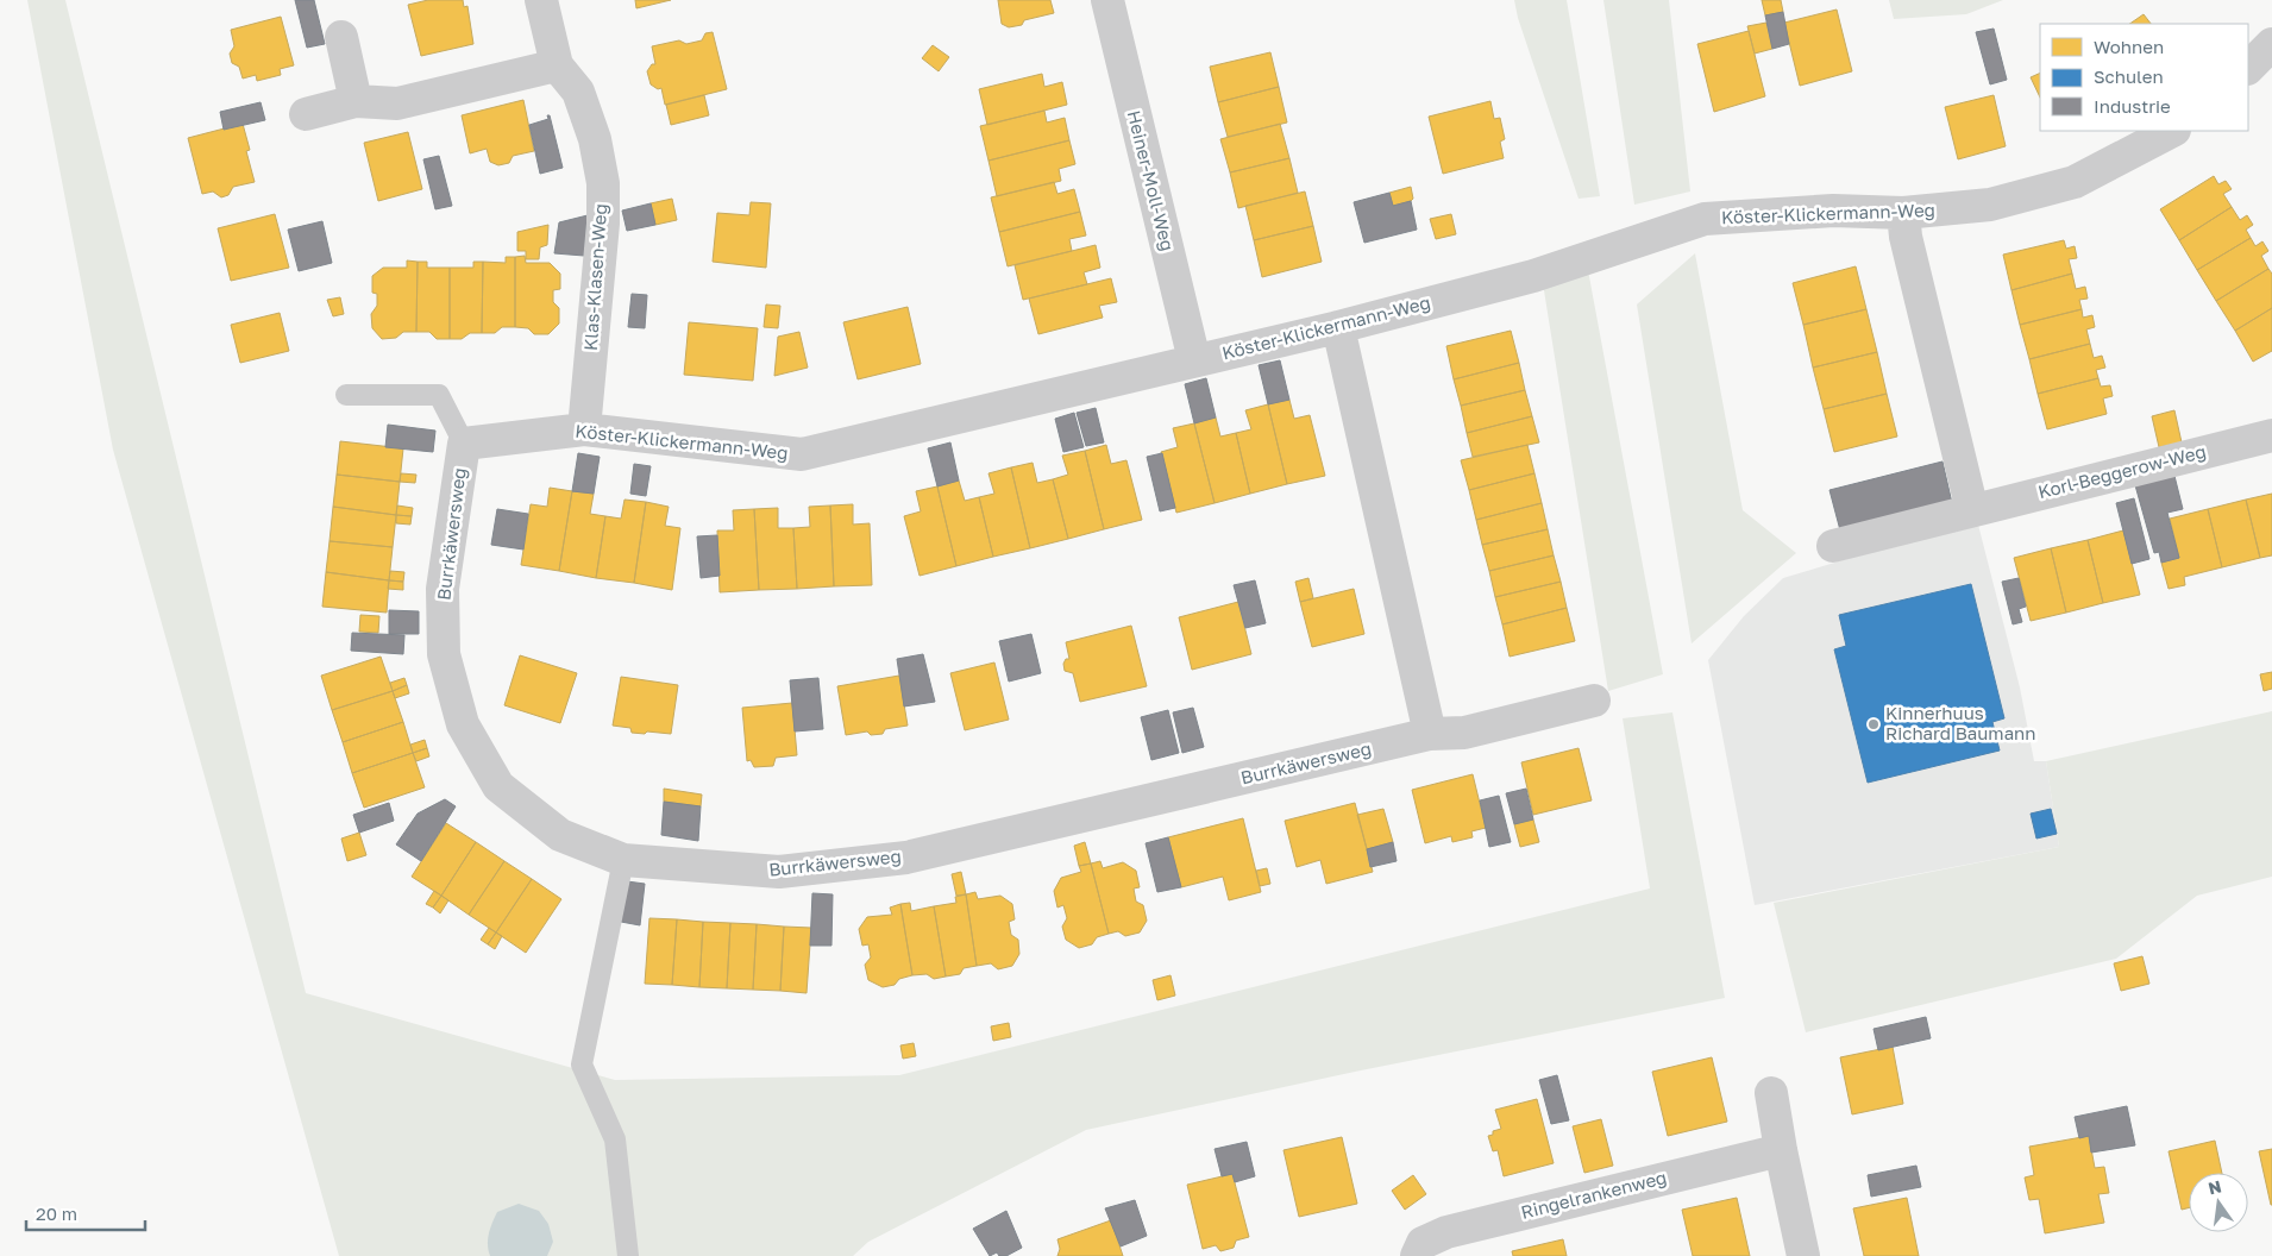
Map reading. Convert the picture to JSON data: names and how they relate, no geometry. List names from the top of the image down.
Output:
{
  "streets": {
    "street": [
      "Heiner-Moll-Weg",
      "Köster-Klickermann-Weg",
      "Klas-Klasen-Weg",
      "Korl-Beggerow-Weg",
      "Burrkäwersweg",
      "Ringelrankenweg"
    ]
  },
  "crossings": [
    ["Heiner-Moll-Weg", "Köster-Klickermann-Weg"],
    ["Köster-Klickermann-Weg", "Klas-Klasen-Weg"],
    ["Köster-Klickermann-Weg", "Burrkäwersweg"]
  ],
  "places": ["Kinnerhuus Richard Baumann"],
  "legend": ["Wohnen", "Schulen", "Industrie"],
  "scale_bar": "20 m",
  "north": "top"
}
